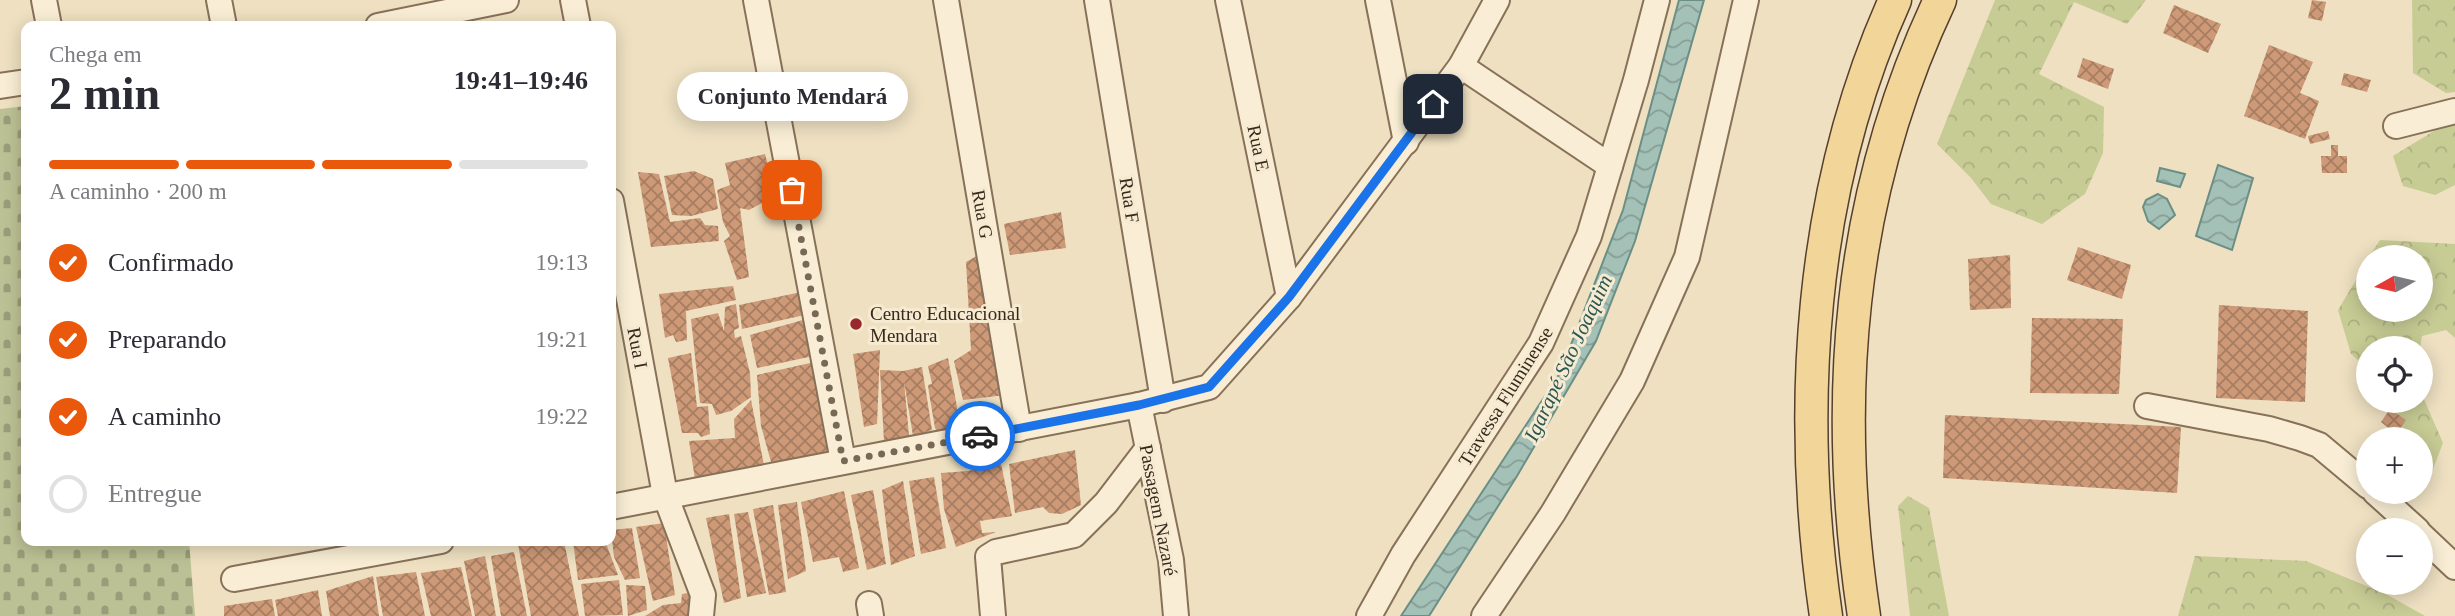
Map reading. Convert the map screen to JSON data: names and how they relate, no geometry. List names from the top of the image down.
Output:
{
  "streets": {
    "street": [
      "Rua E",
      "Rua F",
      "Rua G",
      "Rua I",
      "Travessa Fluminense",
      "Passagem Nazaré"
    ]
  },
  "water": ["Igarapé São Joaquim"],
  "places": ["Conjunto Mendará", "Centro Educacional Mendara"],
  "north": "left",
  "page": {
    "heading": ["2 min", "Chega em", "19:41–19:46"],
    "bubble": "Conjunto Mendará",
    "bar": "A caminho · 200 m",
    "list": [
      ["Confirmado", "19:13"],
      ["Preparando", "19:21"],
      ["A caminho", "19:22"],
      "Entregue"
    ],
    "map_buttons": ["+", "−"]
  }
}
